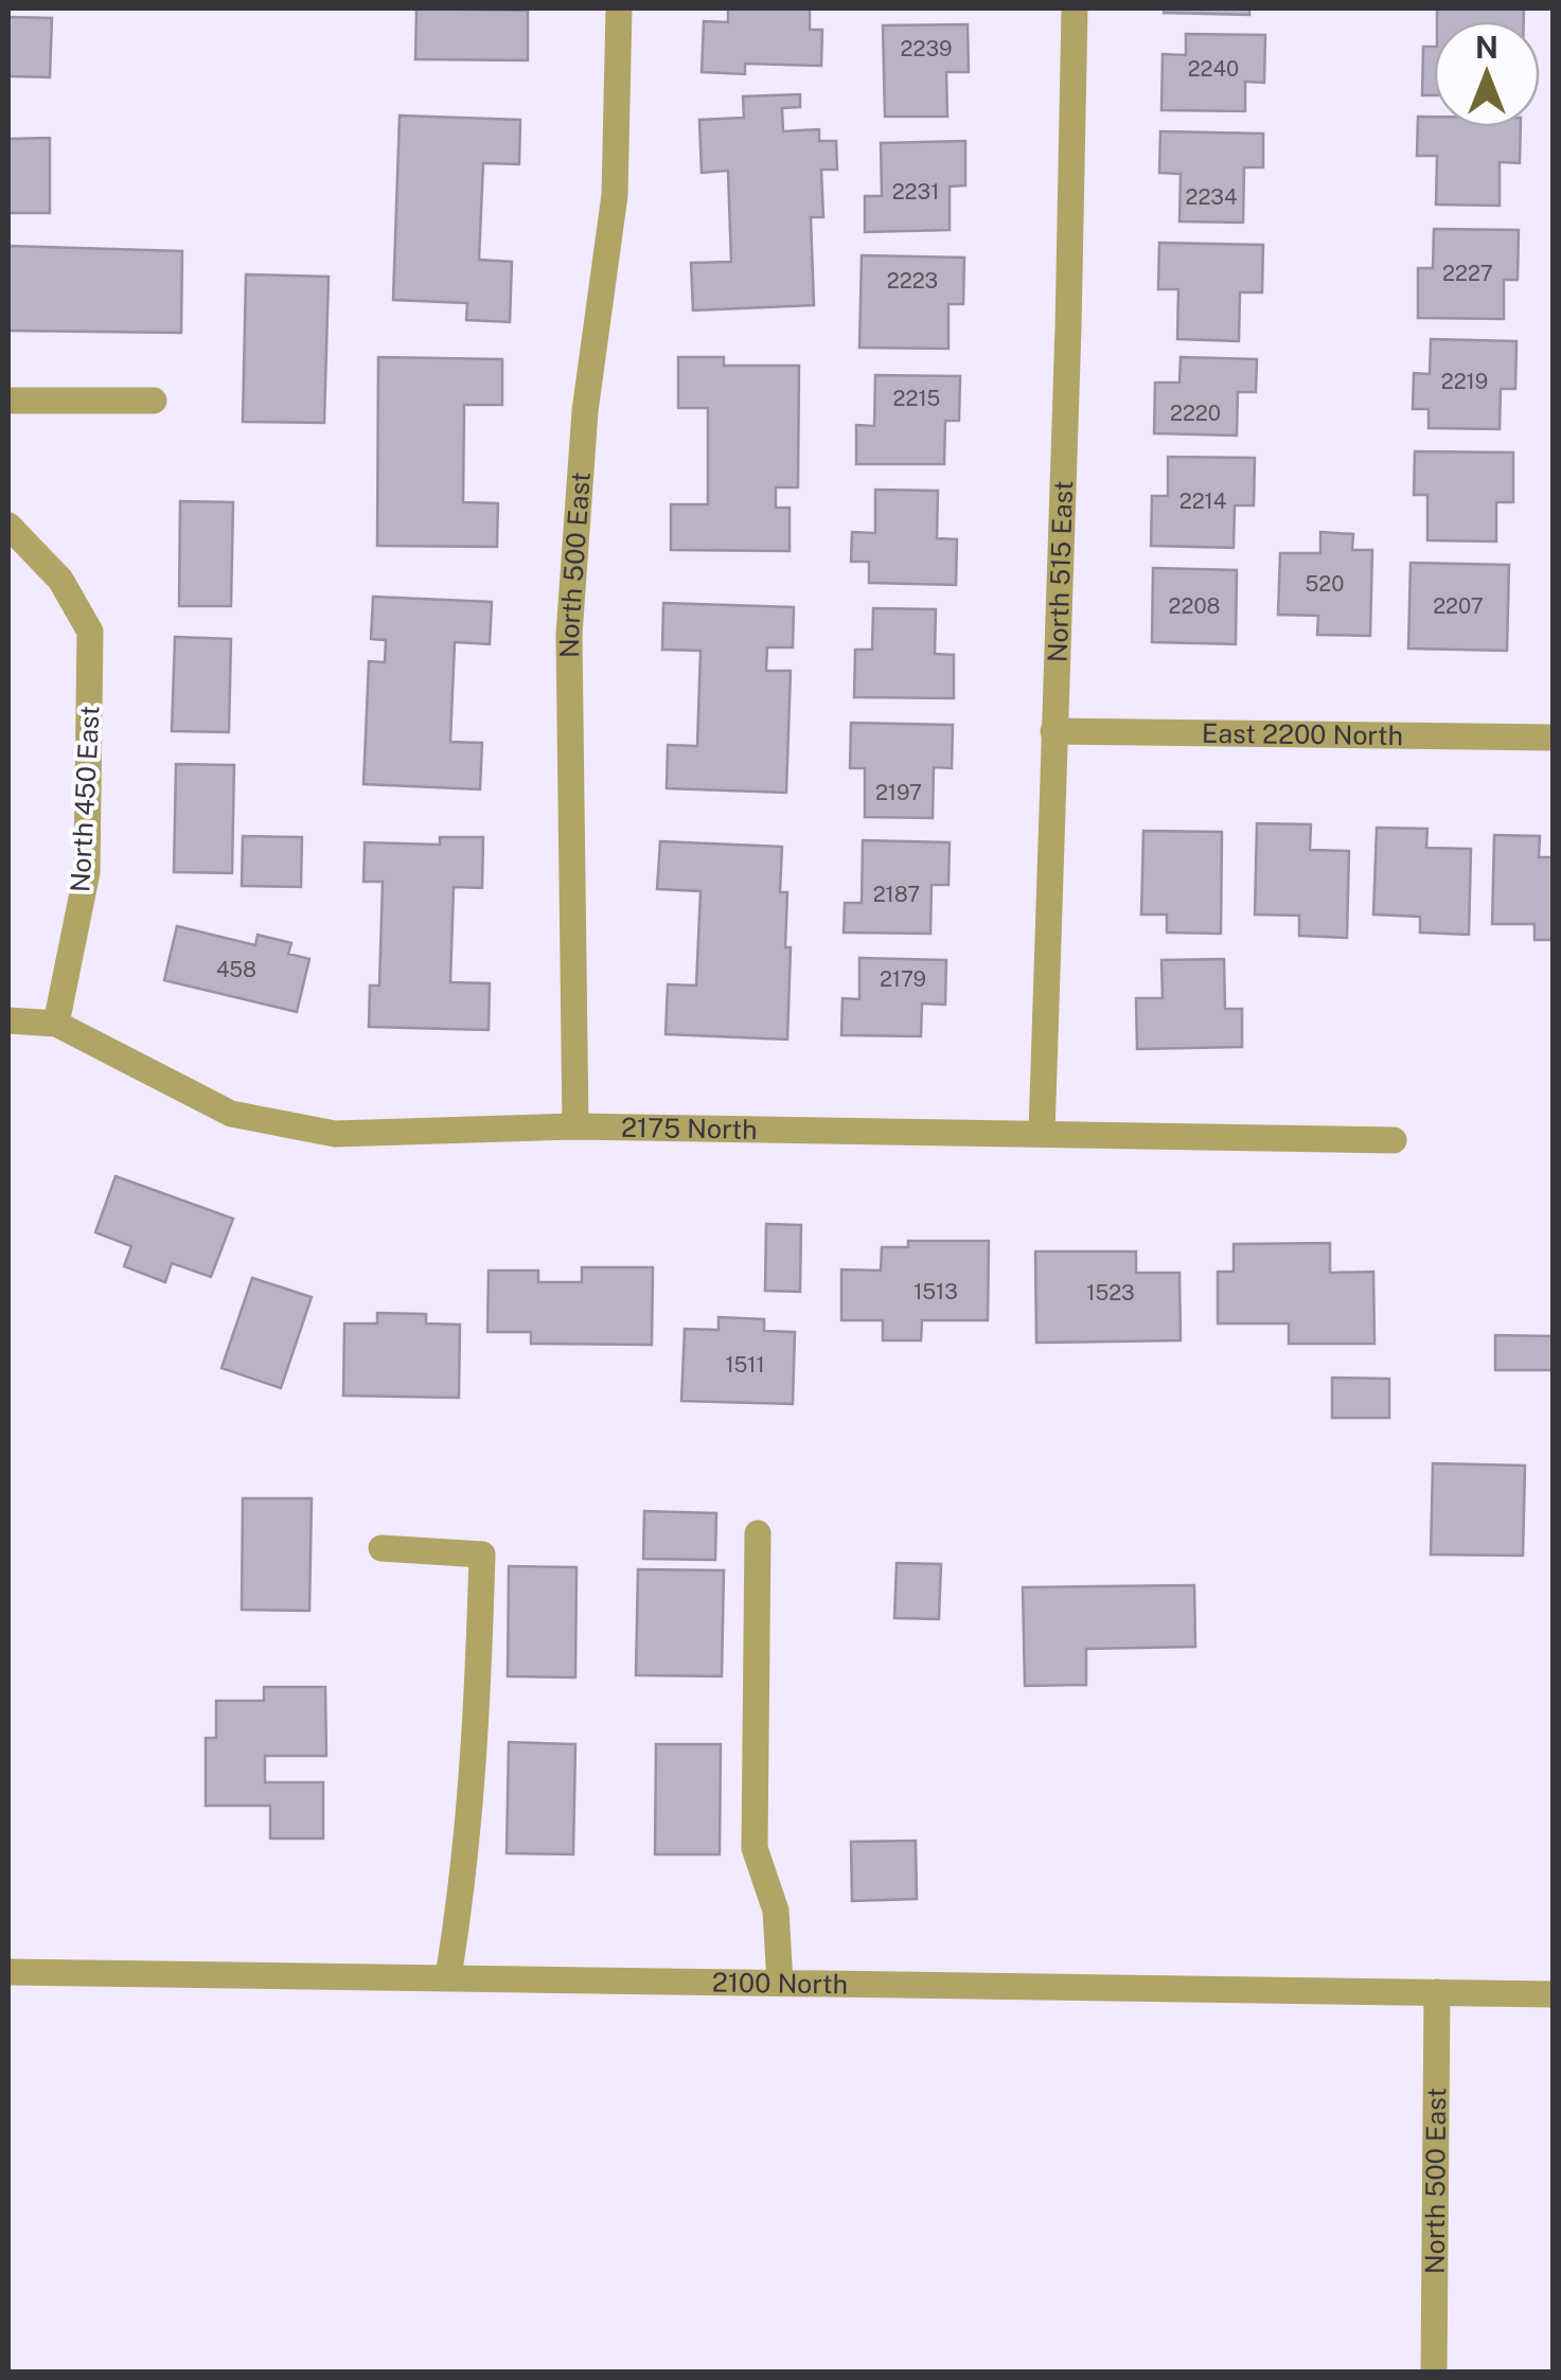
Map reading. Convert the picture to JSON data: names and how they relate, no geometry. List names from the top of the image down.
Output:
{
  "streets": {
    "street": [
      "North 500 East",
      "North 515 East",
      "East 2200 North",
      "North 450 East",
      "2175 North",
      "2100 North"
    ]
  },
  "crossings": [
    ["North 500 East", "2175 North"],
    ["North 500 East", "2100 North"],
    ["North 515 East", "East 2200 North"],
    ["North 515 East", "2175 North"],
    ["North 450 East", "2175 North"]
  ],
  "house_numbers": [
    "2239",
    "2240",
    "2231",
    "2234",
    "2227",
    "2223",
    "2219",
    "2215",
    "2220",
    "2214",
    "520",
    "2208",
    "2207",
    "2197",
    "2187",
    "458",
    "2179",
    "1513",
    "1523",
    "1511"
  ],
  "north": "top"
}
